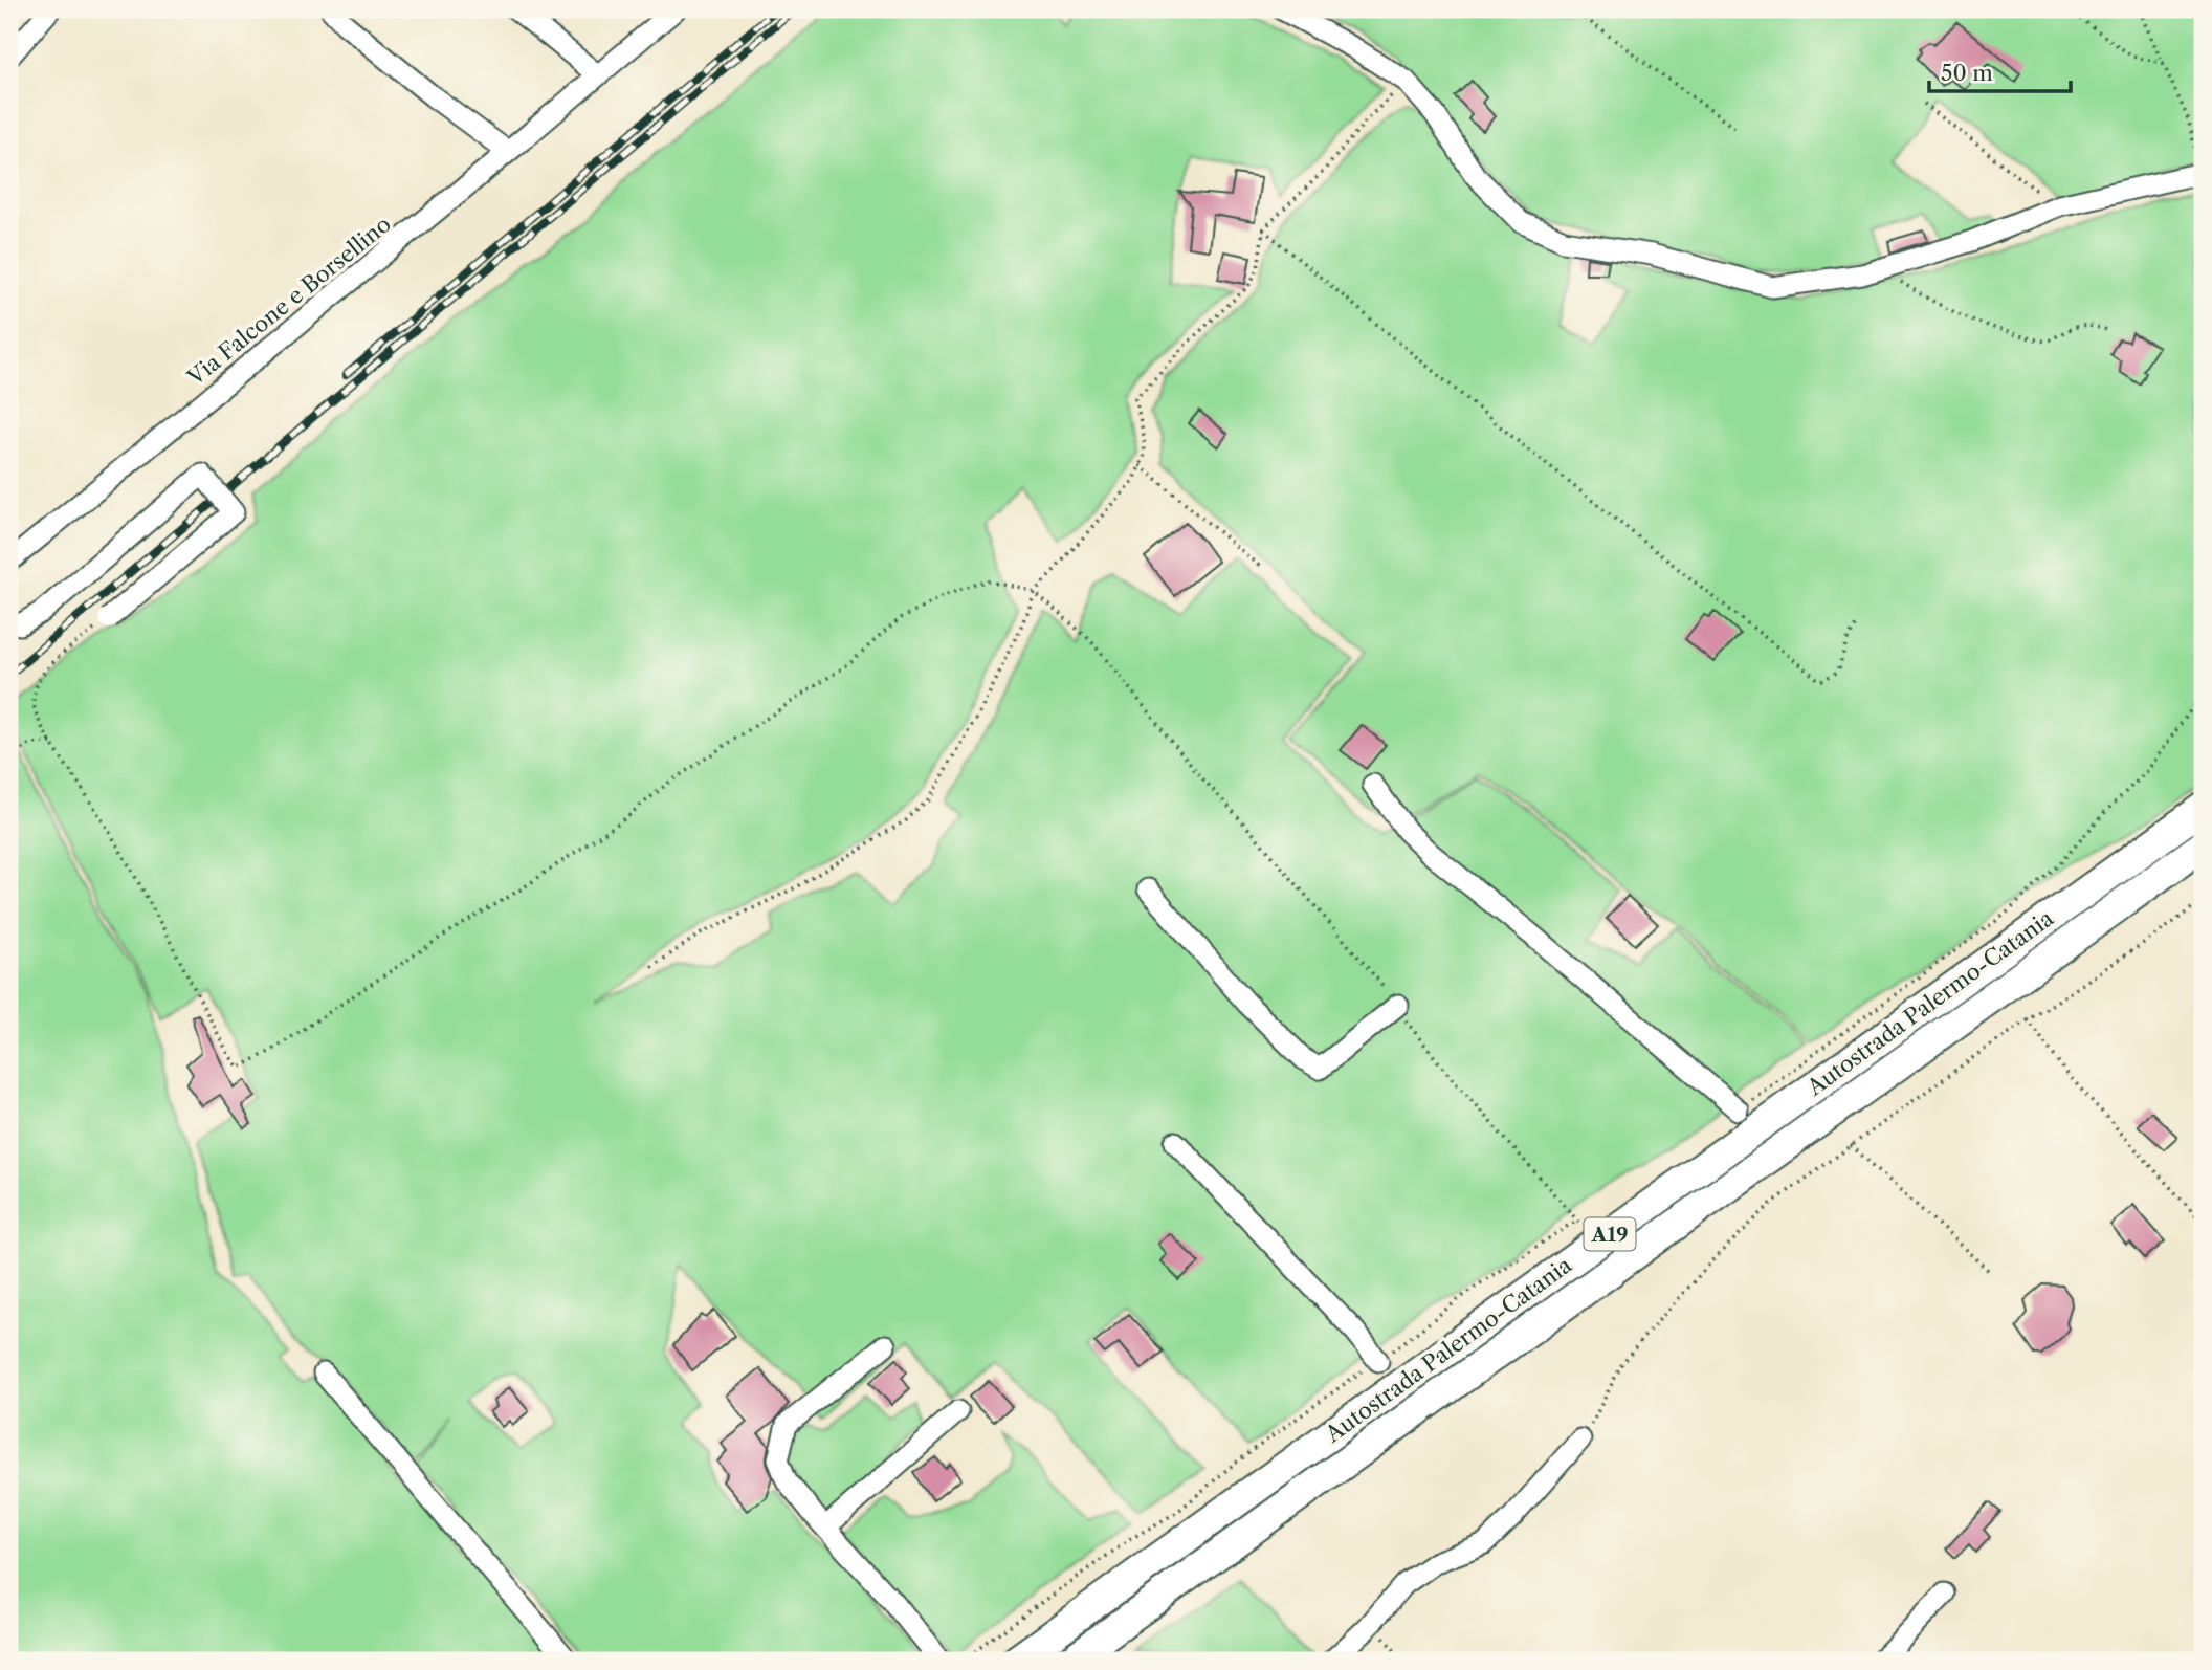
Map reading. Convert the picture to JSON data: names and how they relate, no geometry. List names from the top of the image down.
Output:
{
  "streets": {
    "highway": ["Autostrada Palermo-Catania", "A19"],
    "street": ["Via Falcone e Borsellino"]
  },
  "scale_bar": "50 m"
}
